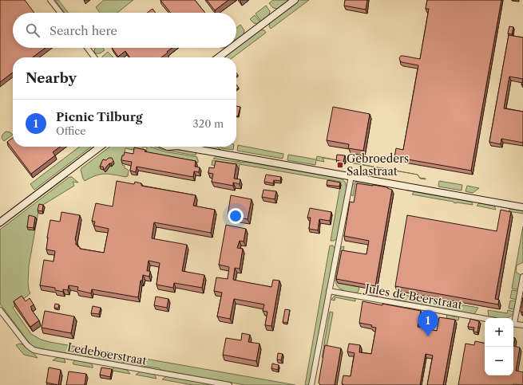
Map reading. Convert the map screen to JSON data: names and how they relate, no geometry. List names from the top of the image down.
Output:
{
  "streets": {
    "street": ["Jules de Beerstraat", "Ledeboerstraat"]
  },
  "places": {
    "transit": ["Gebroeders Salastraat"]
  },
  "page": {
    "search": "Search here",
    "heading": "Nearby",
    "list": [
      {
        "mark": "1",
        "name": "Picnic Tilburg",
        "note": "Office",
        "value": "320 m"
      }
    ],
    "pins": "1",
    "map_buttons": ["+", "−"]
  }
}
